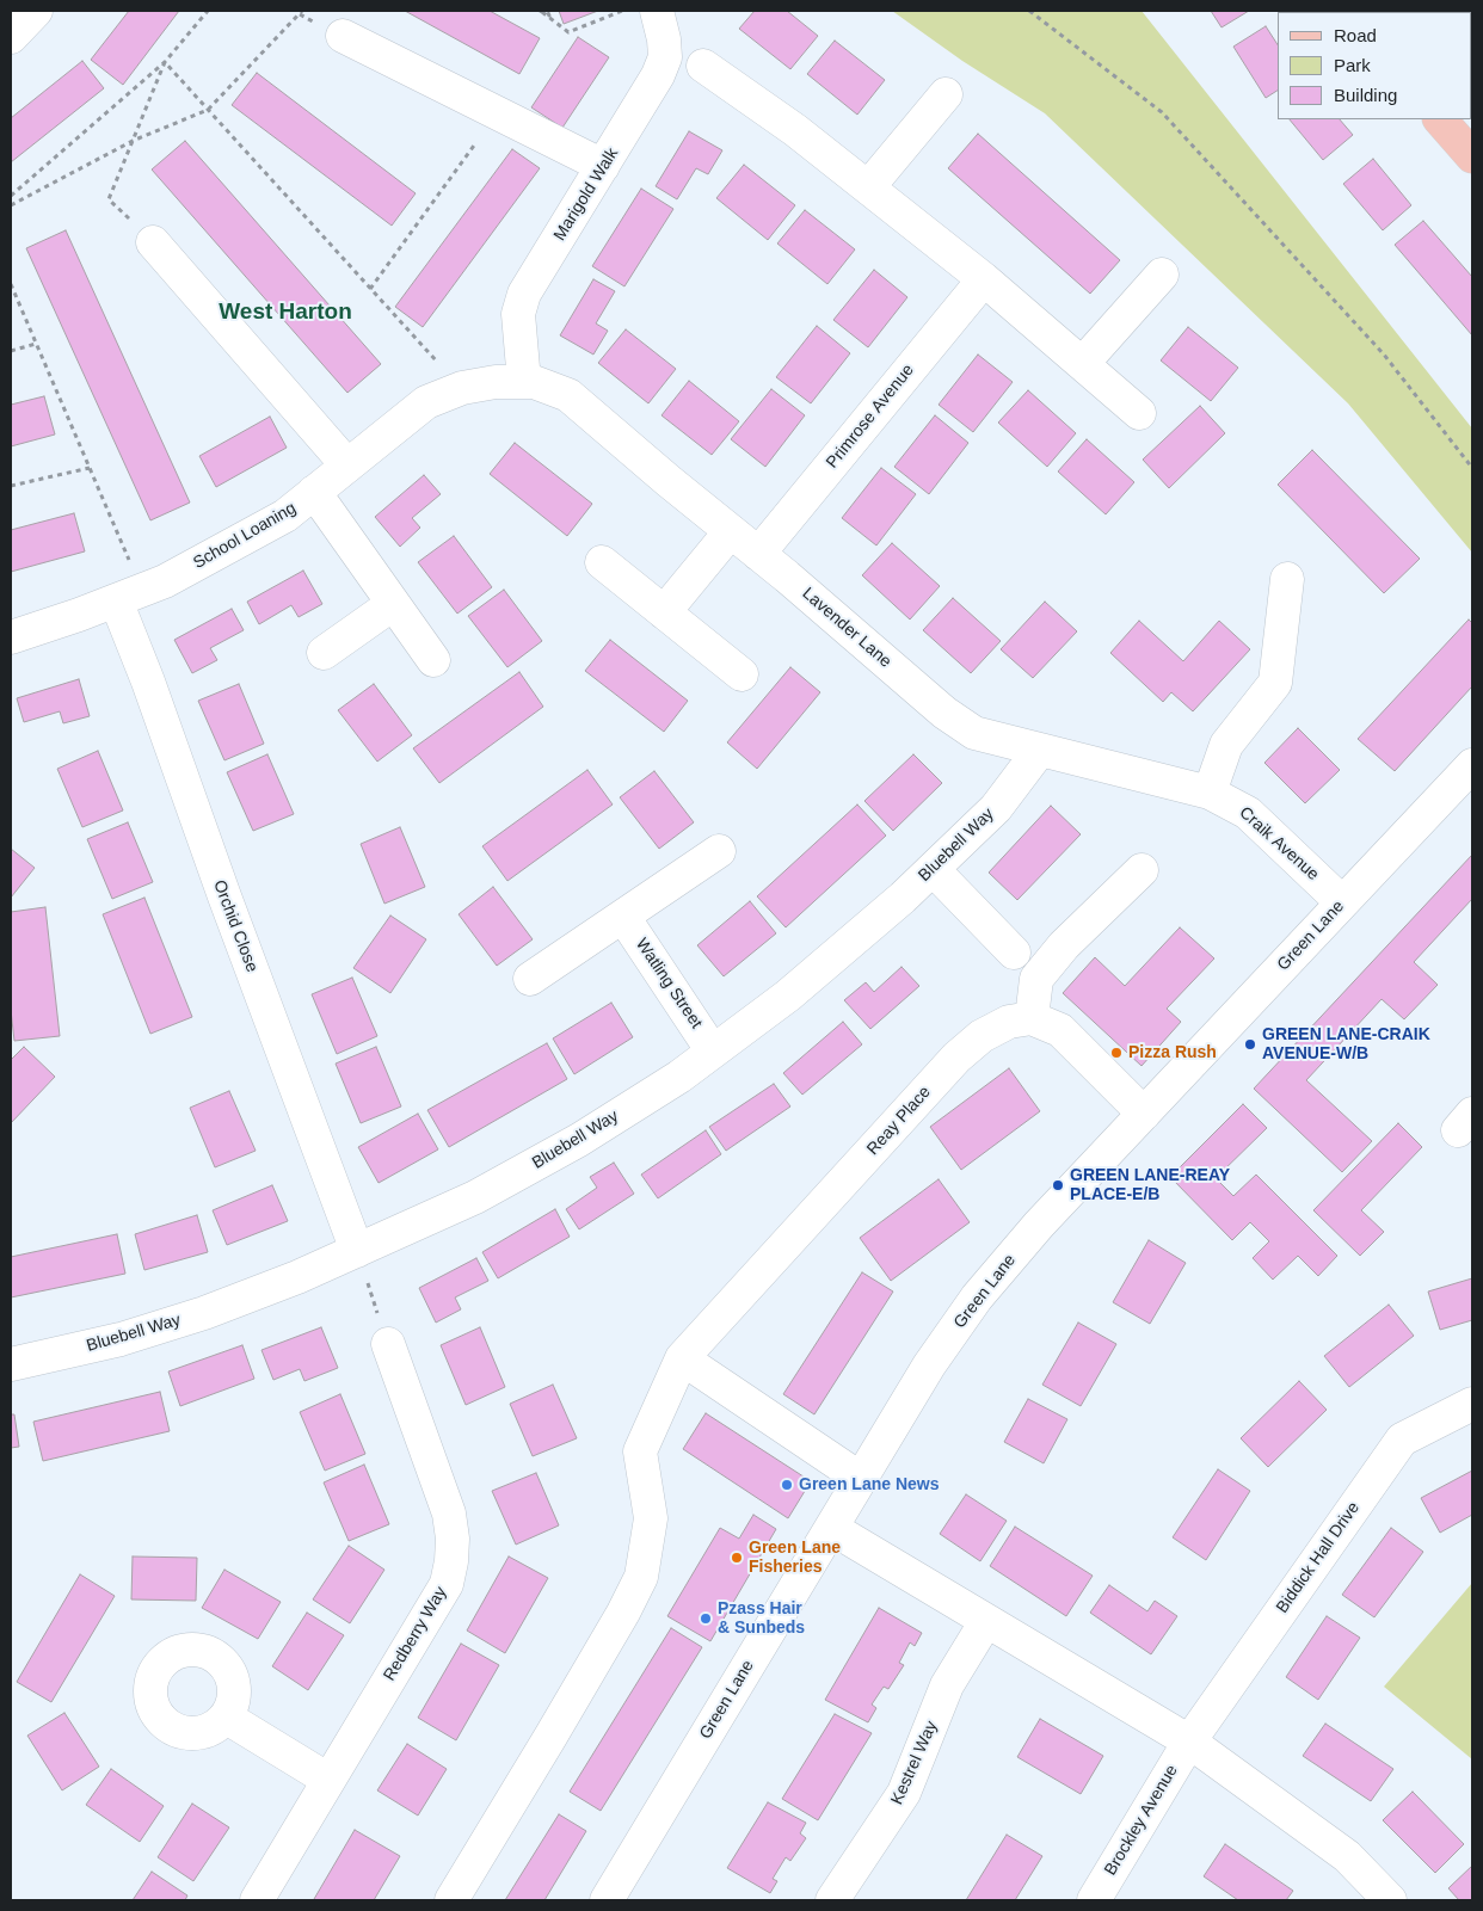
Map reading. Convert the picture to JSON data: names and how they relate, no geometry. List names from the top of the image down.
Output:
{
  "streets": {
    "street": [
      "Marigold Walk",
      "Primrose Avenue",
      "School Loaning",
      "Lavender Lane",
      "Craik Avenue",
      "Bluebell Way",
      "Orchid Close",
      "Green Lane",
      "Watling Street",
      "Reay Place",
      "Biddick Hall Drive",
      "Redberry Way",
      "Kestrel Way",
      "Brockley Avenue"
    ]
  },
  "crossings": [
    ["Marigold Walk", "School Loaning"],
    ["Marigold Walk", "Lavender Lane"],
    ["Primrose Avenue", "Lavender Lane"],
    ["School Loaning", "Lavender Lane"],
    ["School Loaning", "Orchid Close"],
    ["Lavender Lane", "Craik Avenue"],
    ["Lavender Lane", "Bluebell Way"],
    ["Craik Avenue", "Green Lane"],
    ["Bluebell Way", "Orchid Close"],
    ["Bluebell Way", "Watling Street"],
    ["Biddick Hall Drive", "Brockley Avenue"]
  ],
  "districts": ["West Harton"],
  "places": [
    "GREEN LANE-CRAIK AVENUE-W/B",
    "Pizza Rush",
    "GREEN LANE-REAY PLACE-E/B",
    "Green Lane News",
    "Green Lane Fisheries",
    "Pzass Hair & Sunbeds"
  ],
  "legend": ["Road", "Park", "Building"]
}
